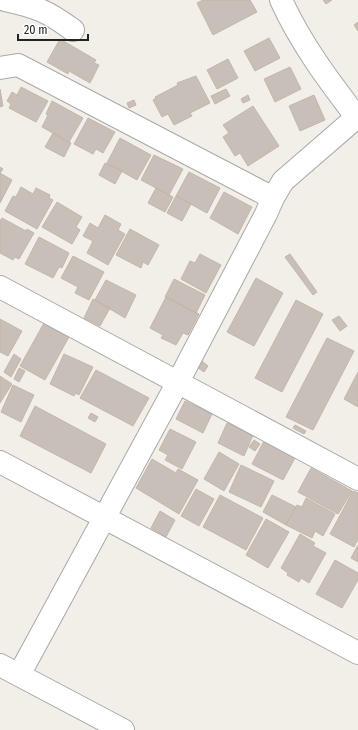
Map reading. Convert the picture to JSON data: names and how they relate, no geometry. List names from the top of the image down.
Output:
{
  "scale_bar": "20 m"
}
